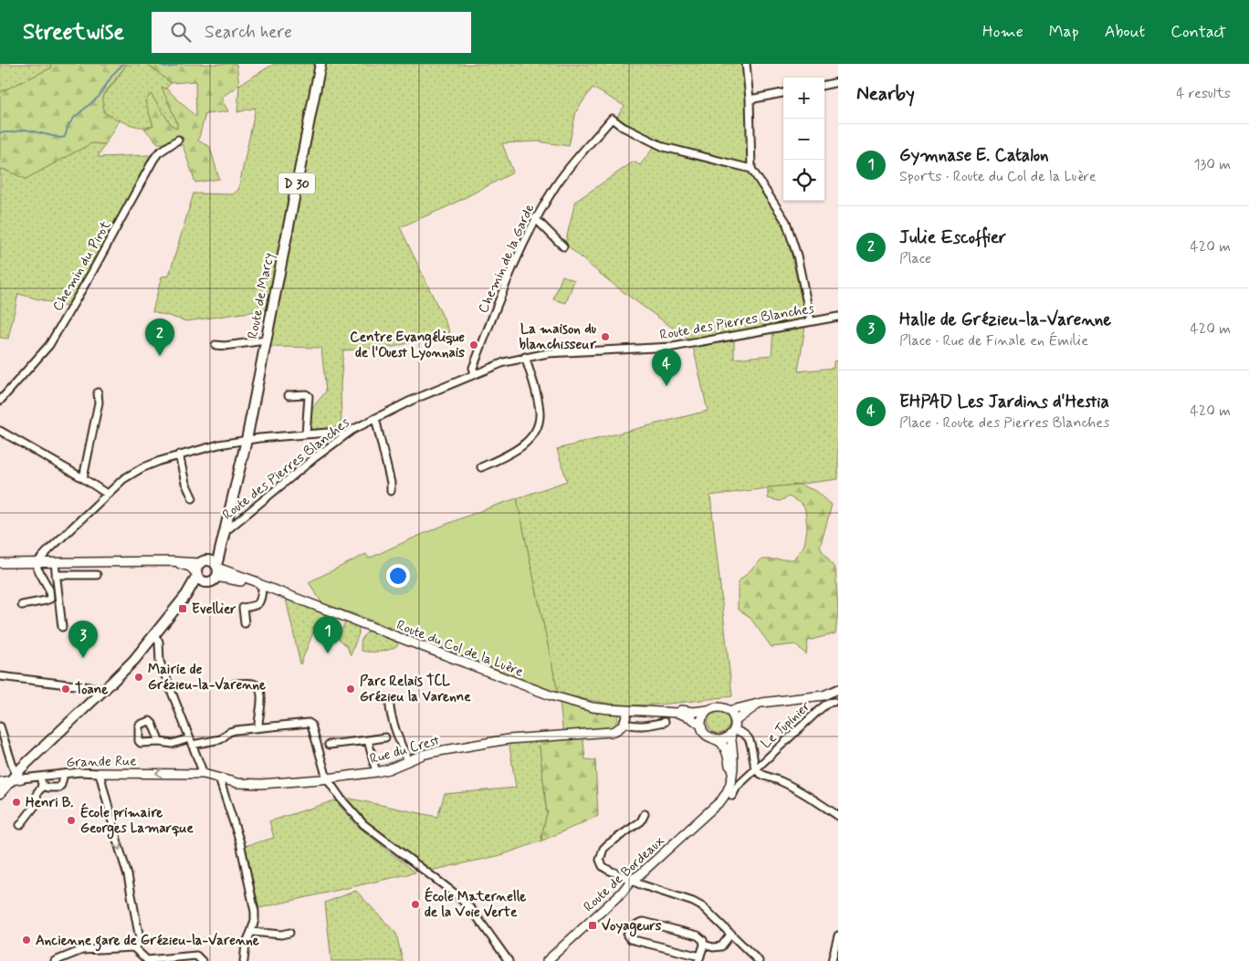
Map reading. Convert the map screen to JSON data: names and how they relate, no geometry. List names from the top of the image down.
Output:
{
  "streets": {
    "main road": ["D 30", "Route de Marcy"],
    "street": [
      "Chemin de la Garde",
      "Chemin du Pirot",
      "Route des Pierres Blanches",
      "Route du Col de la Luère",
      "Le Tupinier",
      "Rue du Crest",
      "Grande Rue",
      "Route de Bordeaux"
    ]
  },
  "crossings": [
    ["Chemin de la Garde", "Route des Pierres Blanches"],
    ["Route de Marcy", "Route des Pierres Blanches"],
    ["Route de Marcy", "Route du Col de la Luère"],
    ["Route du Col de la Luère", "Le Tupinier"],
    ["Route du Col de la Luère", "Route de Bordeaux"],
    ["Le Tupinier", "Route de Bordeaux"],
    ["Rue du Crest", "Grande Rue"]
  ],
  "places": {
    "other": [
      "La maison du blanchisseur",
      "Centre Evangélique de l'Ouest Lyonnais",
      "Mairie de Grézieu-la-Varenne",
      "Toane",
      "Parc Relais TCL Grézieu la Varenne",
      "Henri B.",
      "École primaire Georges Lamarque",
      "École Maternelle de la Voie Verte",
      "Ancienne gare de Grézieu-la-Varenne"
    ],
    "transit": ["Evellier", "Voyageurs"]
  },
  "page": {
    "header": "Streetwise",
    "search": "Search here",
    "nav": [
      "Home",
      "Map",
      "About",
      "Contact"
    ],
    "heading": ["Nearby", "4 results"],
    "map_buttons": ["+", "−"],
    "list": [
      {
        "mark": "1",
        "name": "Gymnase E. Catalon",
        "note": "Sports · Route du Col de la Luère",
        "value": "130 m"
      },
      {
        "mark": "2",
        "name": "Julie Escoffier",
        "note": "Place",
        "value": "420 m"
      },
      {
        "mark": "3",
        "name": "Halle de Grézieu-la-Varenne",
        "note": "Place · Rue de Finale en Émilie",
        "value": "420 m"
      },
      {
        "mark": "4",
        "name": "EHPAD Les Jardins d'Hestia",
        "note": "Place · Route des Pierres Blanches",
        "value": "420 m"
      }
    ],
    "pins": [
      "2",
      "4",
      "1",
      "3"
    ]
  }
}
